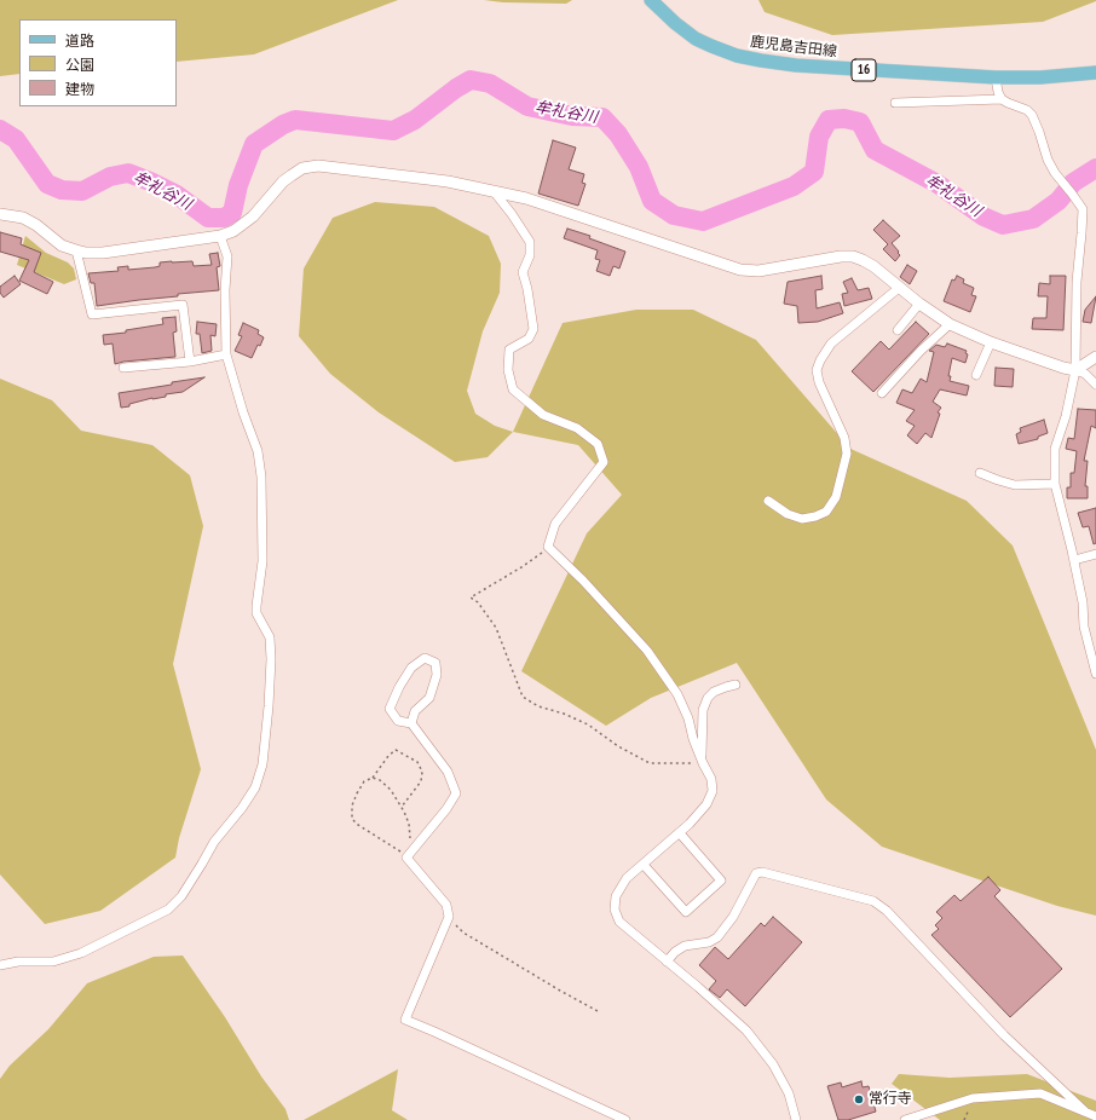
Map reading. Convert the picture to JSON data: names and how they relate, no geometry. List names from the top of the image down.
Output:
{
  "streets": {
    "main road": ["鹿児島吉田線", "16"]
  },
  "water": ["牟礼谷川"],
  "places": ["常行寺"],
  "legend": ["道路", "公園", "建物"]
}
